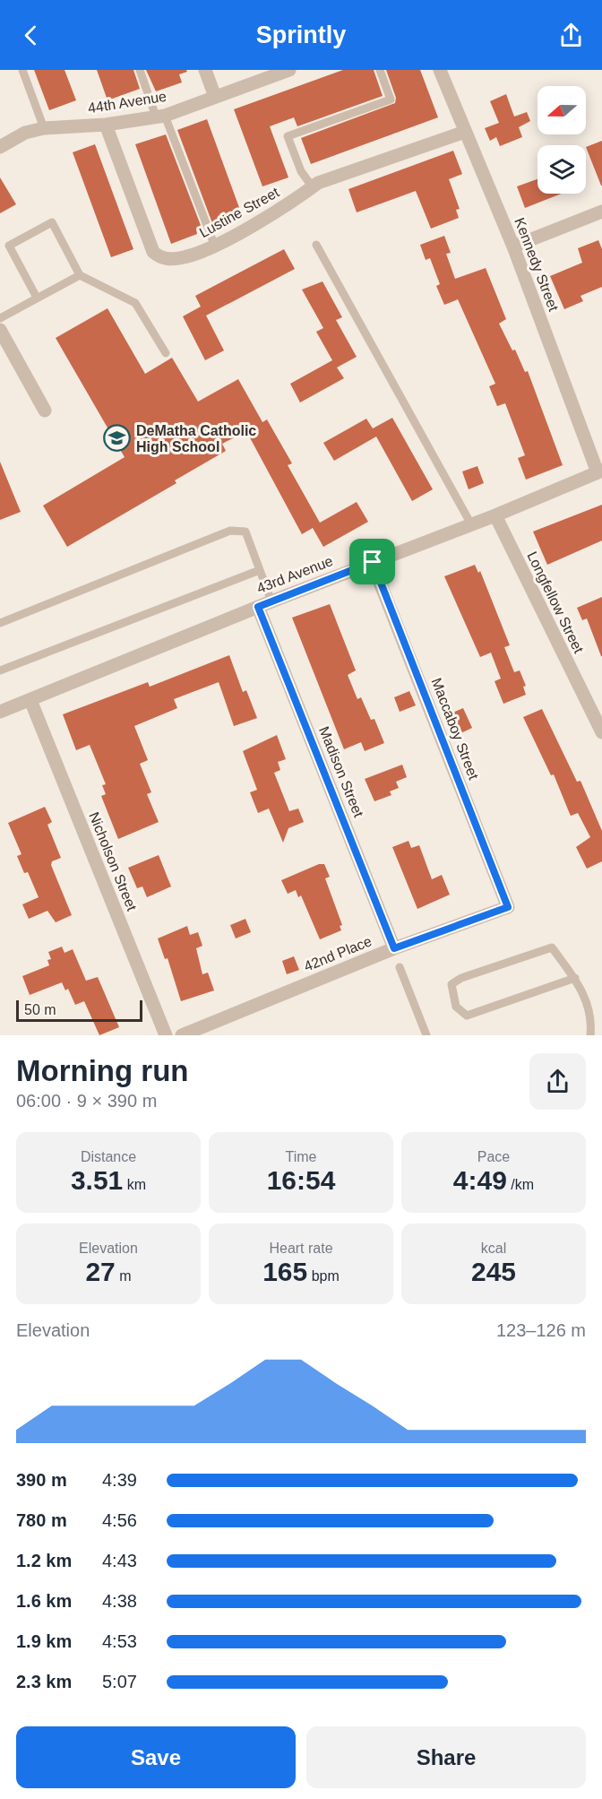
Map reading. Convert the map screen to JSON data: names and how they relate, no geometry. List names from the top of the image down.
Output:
{
  "streets": {
    "street": [
      "44th Avenue",
      "Lustine Street",
      "Kennedy Street",
      "43rd Avenue",
      "Longfellow Street",
      "Maccaboy Street",
      "Madison Street",
      "Nicholson Street",
      "42nd Place"
    ]
  },
  "crossings": [
    ["44th Avenue", "Lustine Street"],
    ["Lustine Street", "Kennedy Street"],
    ["Kennedy Street", "43rd Avenue"],
    ["43rd Avenue", "Longfellow Street"],
    ["43rd Avenue", "Maccaboy Street"],
    ["43rd Avenue", "Madison Street"],
    ["43rd Avenue", "Nicholson Street"],
    ["Maccaboy Street", "42nd Place"],
    ["Madison Street", "42nd Place"]
  ],
  "places": {
    "school or university": ["DeMatha Catholic High School"]
  },
  "scale_bar": "50 m",
  "north": "left",
  "page": {
    "header": "Sprintly",
    "scale": "50 m",
    "heading": ["Morning run", "06:00 · 9 × 390 m"],
    "stats": [
      ["Distance", "3.51 km"],
      ["Time", "16:54"],
      ["Pace", "4:49 /km"],
      ["Elevation", "27 m"],
      ["Heart rate", "165 bpm"],
      ["kcal", "245"]
    ],
    "chart": ["Elevation", "123–126 m"],
    "list": [
      {
        "name": "390 m",
        "note": "4:39"
      },
      {
        "name": "780 m",
        "note": "4:56"
      },
      {
        "name": "1.2 km",
        "note": "4:43"
      },
      {
        "name": "1.6 km",
        "note": "4:38"
      },
      {
        "name": "1.9 km",
        "note": "4:53"
      },
      {
        "name": "2.3 km",
        "note": "5:07"
      }
    ],
    "buttons": ["Save", "Share"]
  }
}
